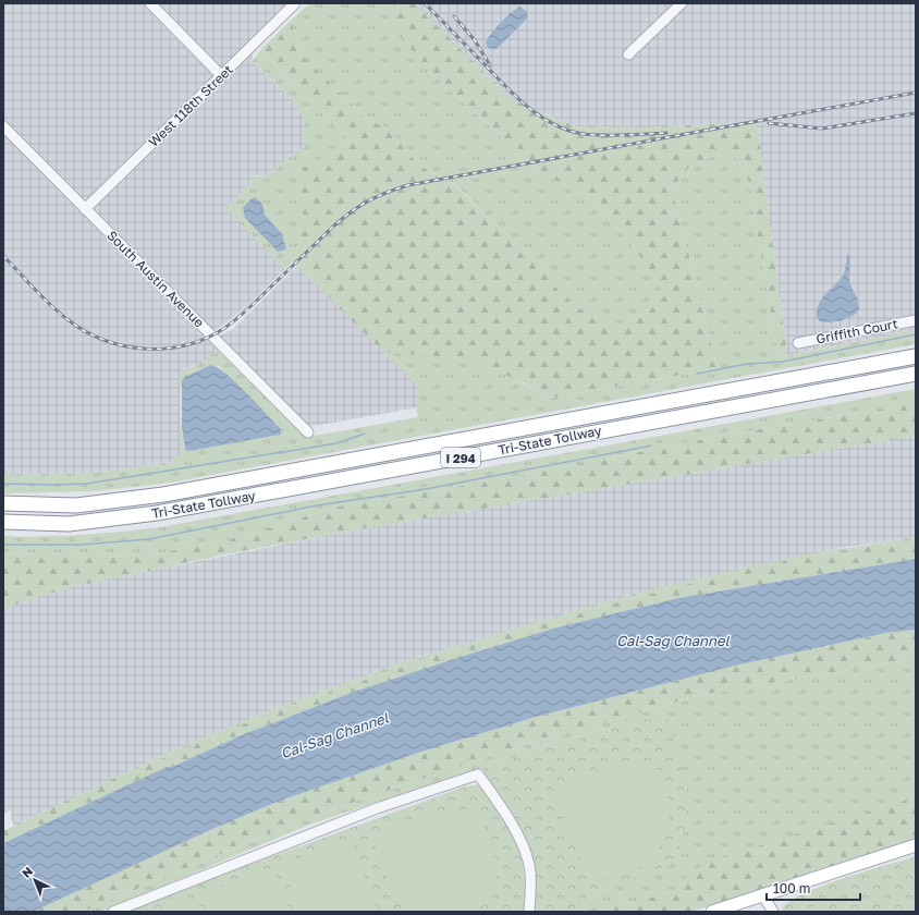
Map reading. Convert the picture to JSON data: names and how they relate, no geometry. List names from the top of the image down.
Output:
{
  "streets": {
    "highway": ["Tri-State Tollway", "I 294"],
    "street": ["West 118th Street", "South Austin Avenue", "Griffith Court"]
  },
  "crossings": [
    ["West 118th Street", "South Austin Avenue"]
  ],
  "water": ["Cal-Sag Channel"],
  "scale_bar": "100 m",
  "north": "top left"
}
